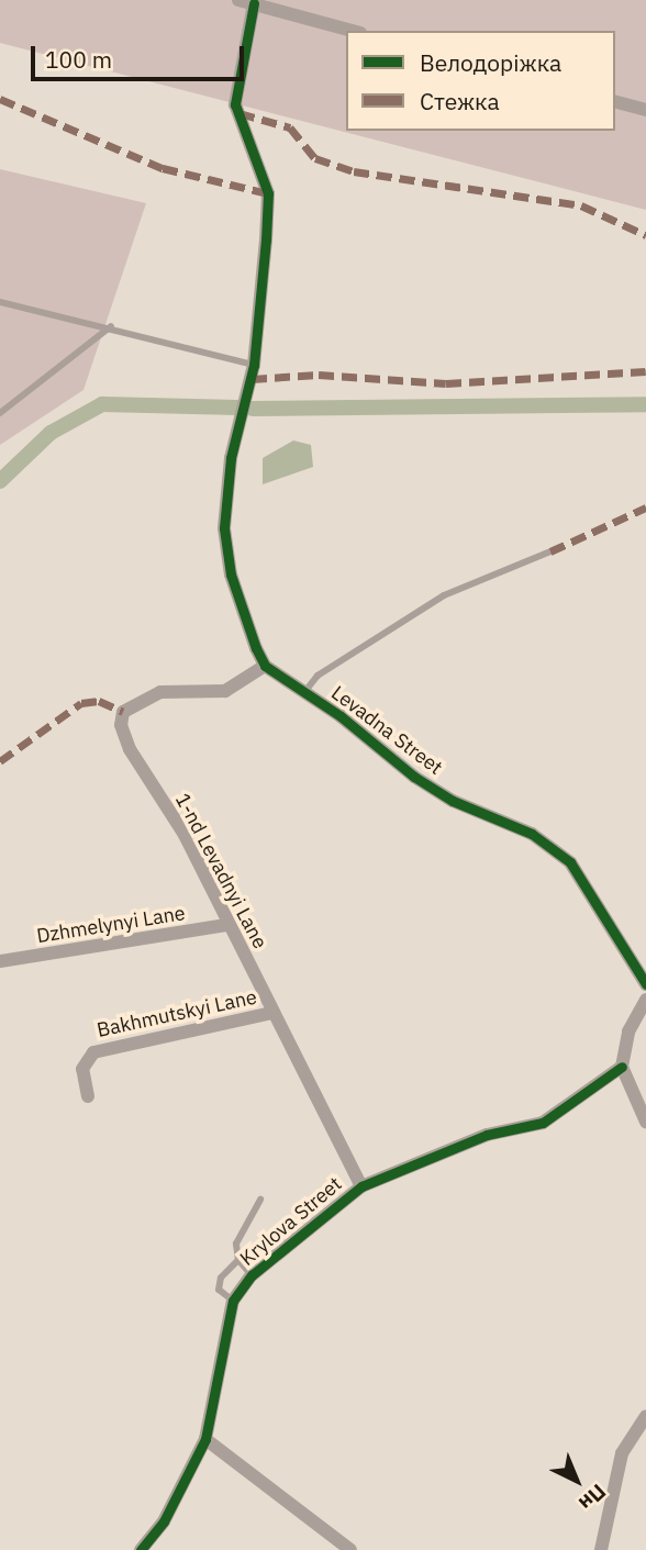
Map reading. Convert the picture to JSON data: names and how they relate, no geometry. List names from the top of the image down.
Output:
{
  "streets": {
    "street": [
      "Levadna Street",
      "1-nd Levadnyi Lane",
      "Dzhmelynyi Lane",
      "Bakhmutskyi Lane",
      "Krylova Street"
    ]
  },
  "crossings": [
    ["Levadna Street", "1-nd Levadnyi Lane"],
    ["1-nd Levadnyi Lane", "Dzhmelynyi Lane"],
    ["1-nd Levadnyi Lane", "Bakhmutskyi Lane"],
    ["1-nd Levadnyi Lane", "Krylova Street"]
  ],
  "legend": ["Велодоріжка", "Стежка"],
  "scale_bar": "100 m",
  "north": "bottom right"
}
